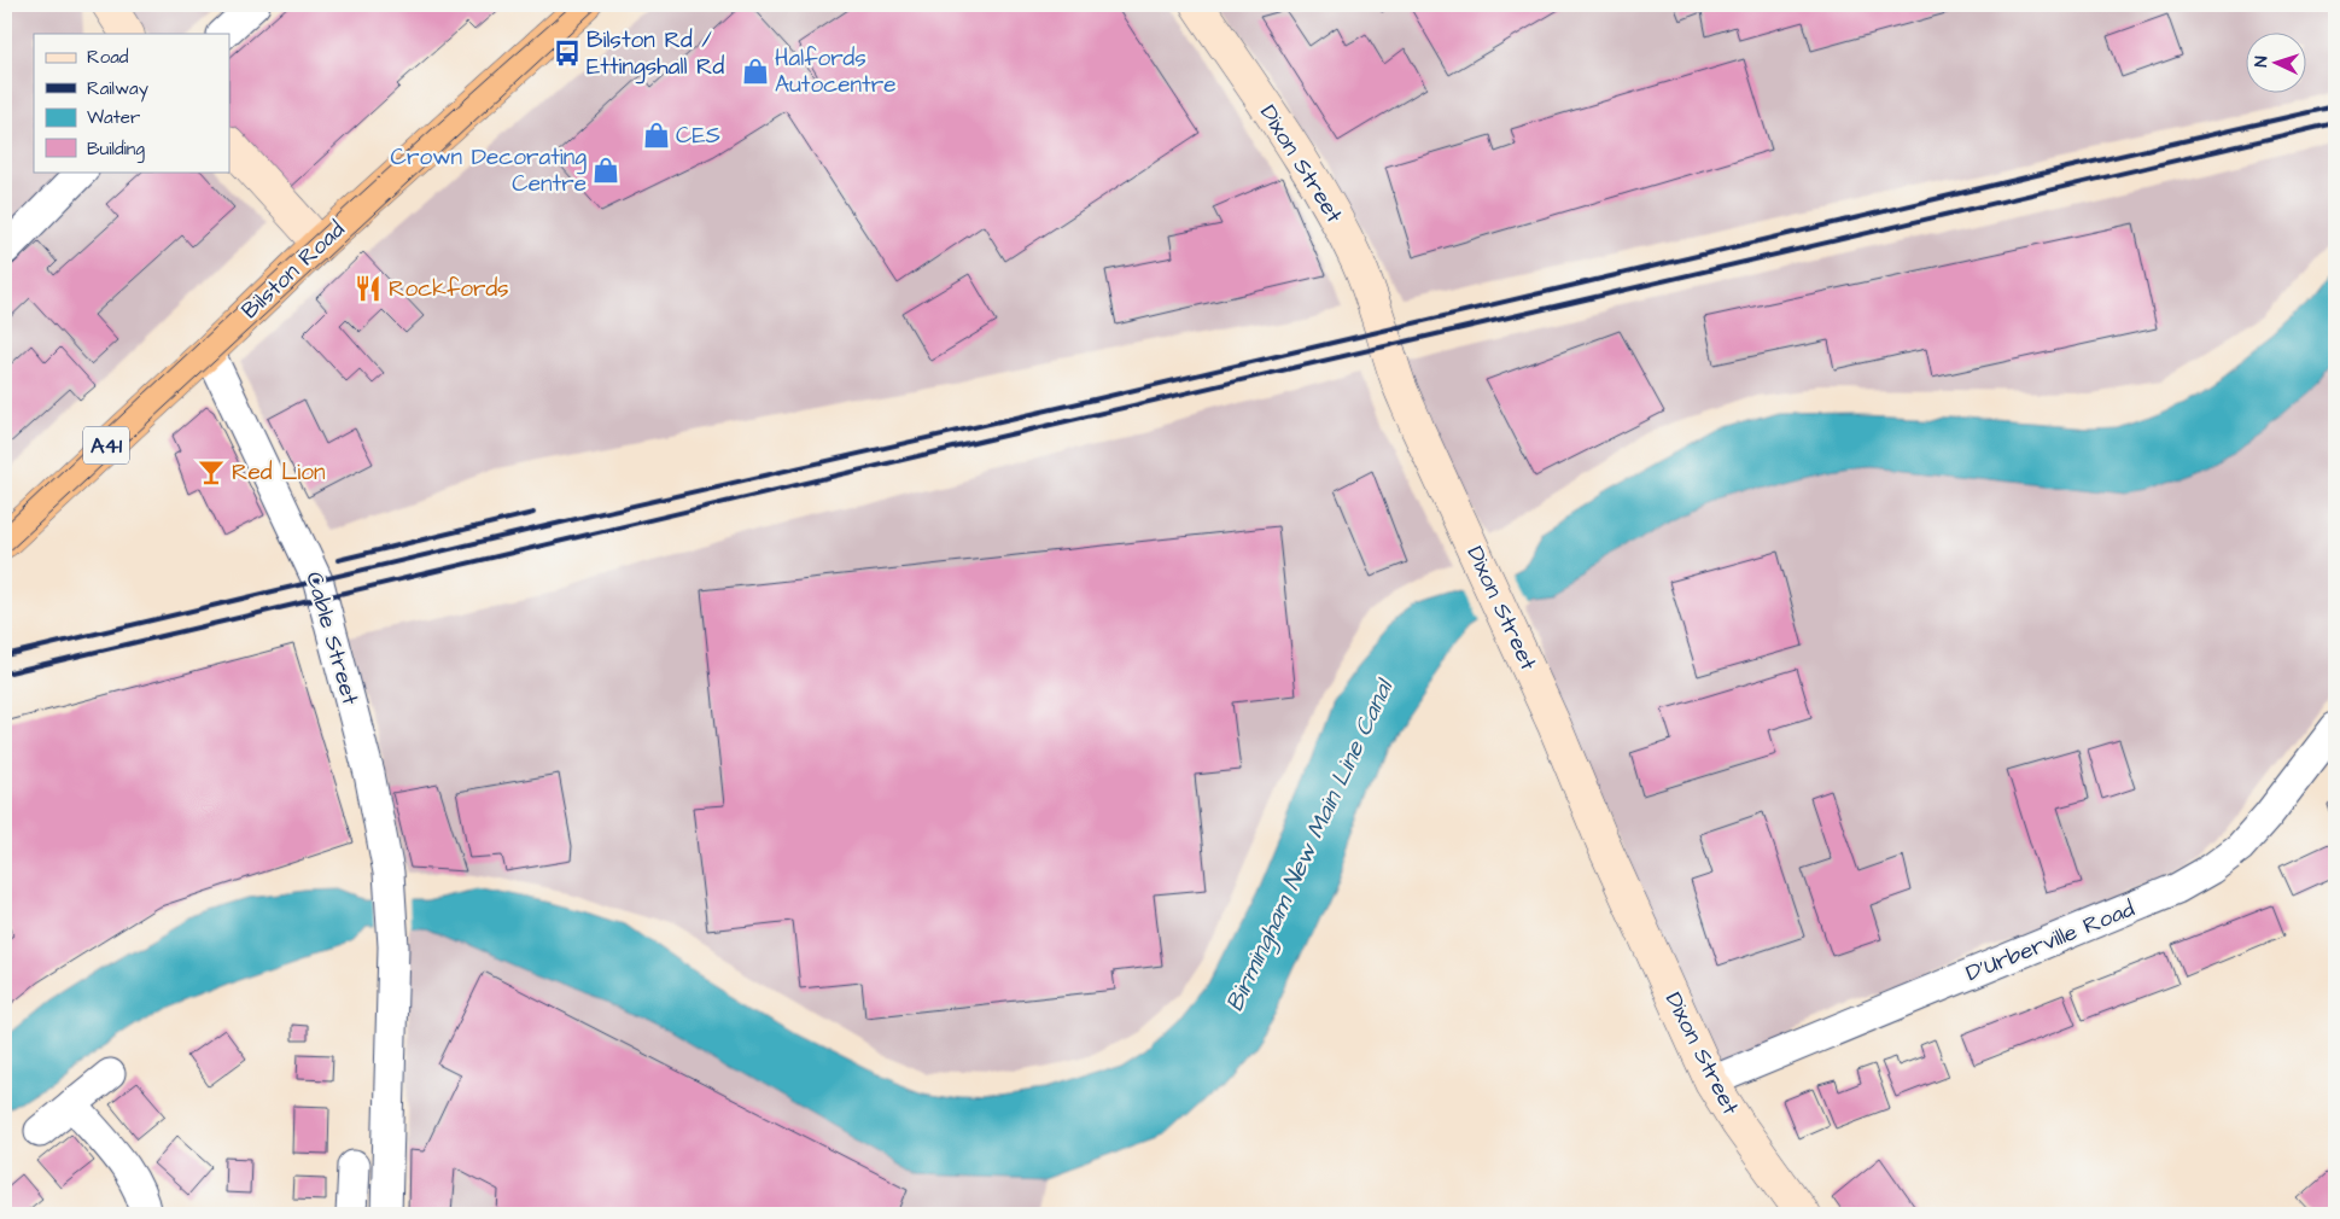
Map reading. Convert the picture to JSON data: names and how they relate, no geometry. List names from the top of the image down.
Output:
{
  "streets": {
    "highway": ["Bilston Road", "A41"],
    "street": ["Dixon Street", "Cable Street", "D'Urberville Road"]
  },
  "crossings": [
    ["Dixon Street", "D'Urberville Road"],
    ["Bilston Road", "Cable Street"]
  ],
  "water": ["Birmingham New Main Line Canal"],
  "places": {
    "bus stop": ["Bilston Rd / Ettingshall Rd"],
    "shop": ["Halfords Autocentre", "CES", "Crown Decorating Centre"],
    "restaurant": ["Rockfords"],
    "bar": ["Red Lion"]
  },
  "legend": [
    "Road",
    "Railway",
    "Water",
    "Building"
  ],
  "north": "left"
}
